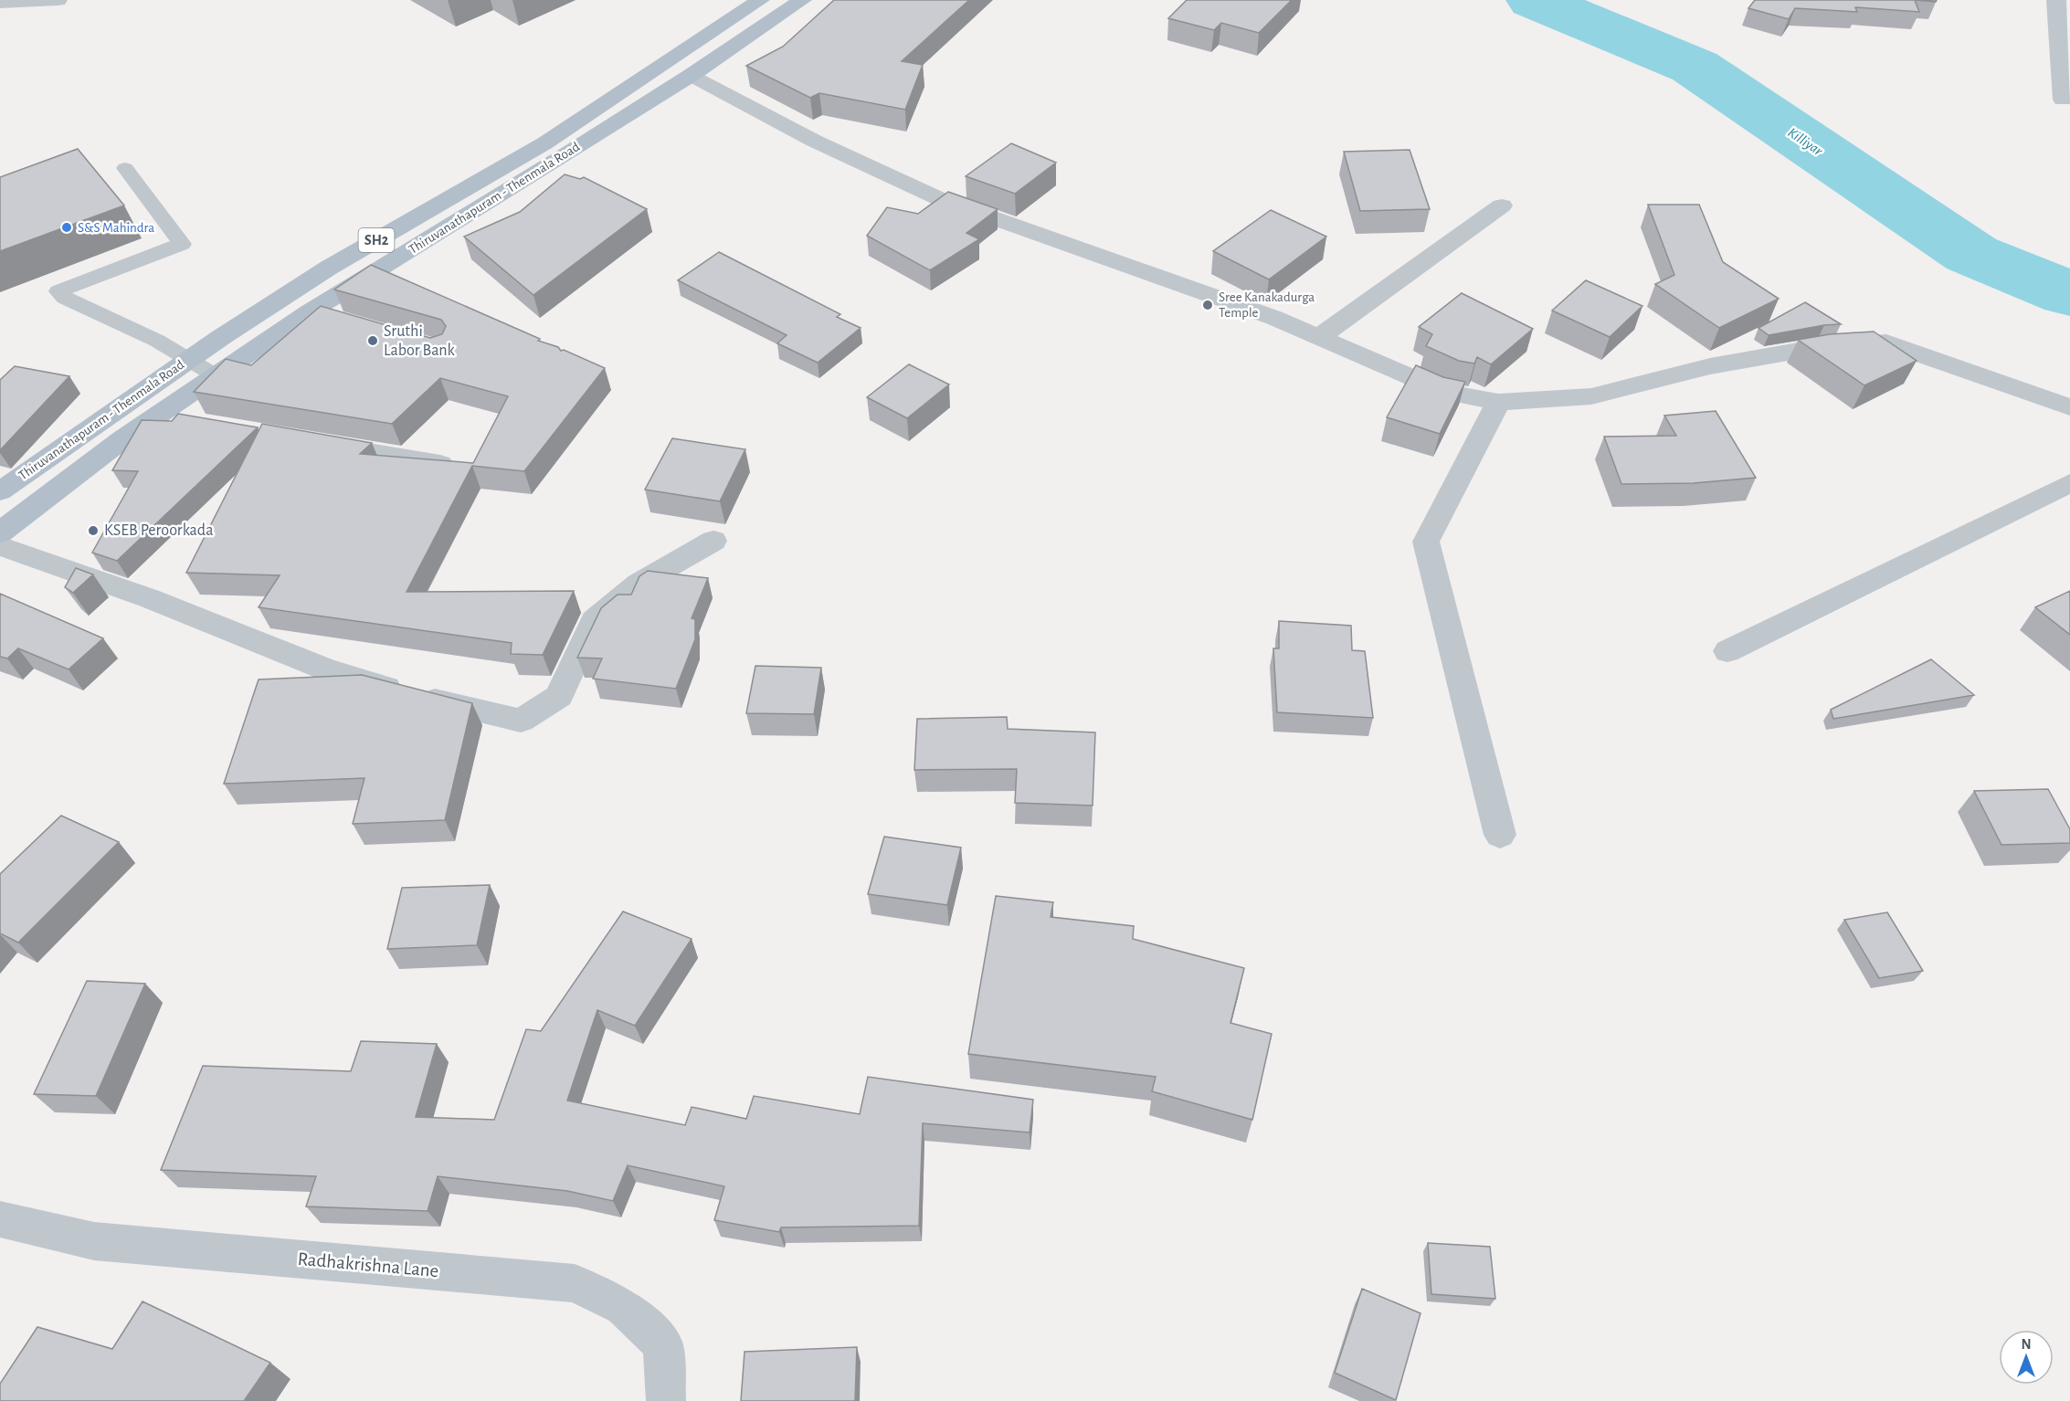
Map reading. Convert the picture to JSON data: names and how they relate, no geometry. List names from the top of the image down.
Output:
{
  "streets": {
    "main road": ["Thiruvanathapuram - Thenmala Road", "SH2"],
    "street": ["Radhakrishna Lane"]
  },
  "water": ["Killiyar"],
  "places": [
    "S&S Mahindra",
    "Sree Kanakadurga Temple",
    "Sruthi Labor Bank",
    "KSEB Peroorkada"
  ],
  "north": "top"
}
